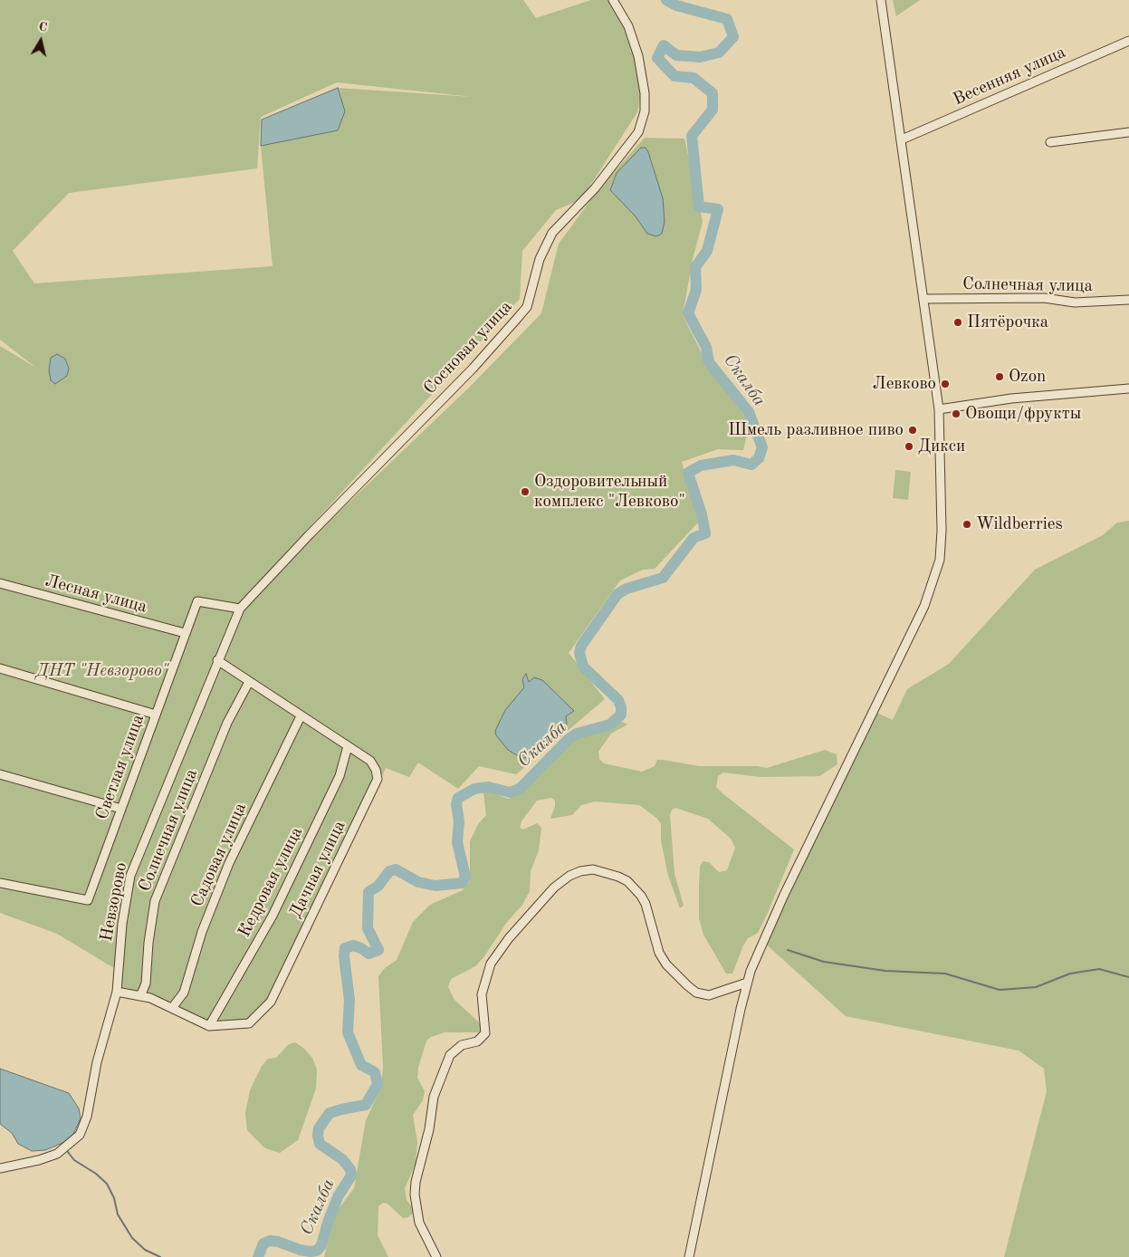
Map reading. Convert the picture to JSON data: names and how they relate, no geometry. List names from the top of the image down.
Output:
{
  "streets": {
    "street": [
      "Весенняя улица",
      "Солнечная улица",
      "Сосновая улица",
      "Лесная улица",
      "Светлая улица",
      "Садовая улица",
      "Дачная улица",
      "Кедровая улица",
      "Невзорово"
    ]
  },
  "crossings": [
    ["Солнечная улица", "Дачная улица"],
    ["Сосновая улица", "Светлая улица"],
    ["Сосновая улица", "Невзорово"],
    ["Лесная улица", "Светлая улица"],
    ["Светлая улица", "Невзорово"],
    ["Садовая улица", "Дачная улица"],
    ["Дачная улица", "Кедровая улица"],
    ["Дачная улица", "Невзорово"]
  ],
  "water": ["Скалба"],
  "parks": ["ДНТ \"Невзорово\""],
  "places": [
    "Пятёрочка",
    "Ozon",
    "Левково",
    "Овощи/фрукты",
    "Шмель разливное пиво",
    "Дикси",
    "Оздоровительный комплекс \"Левково\"",
    "Wildberries"
  ],
  "north": "top"
}
